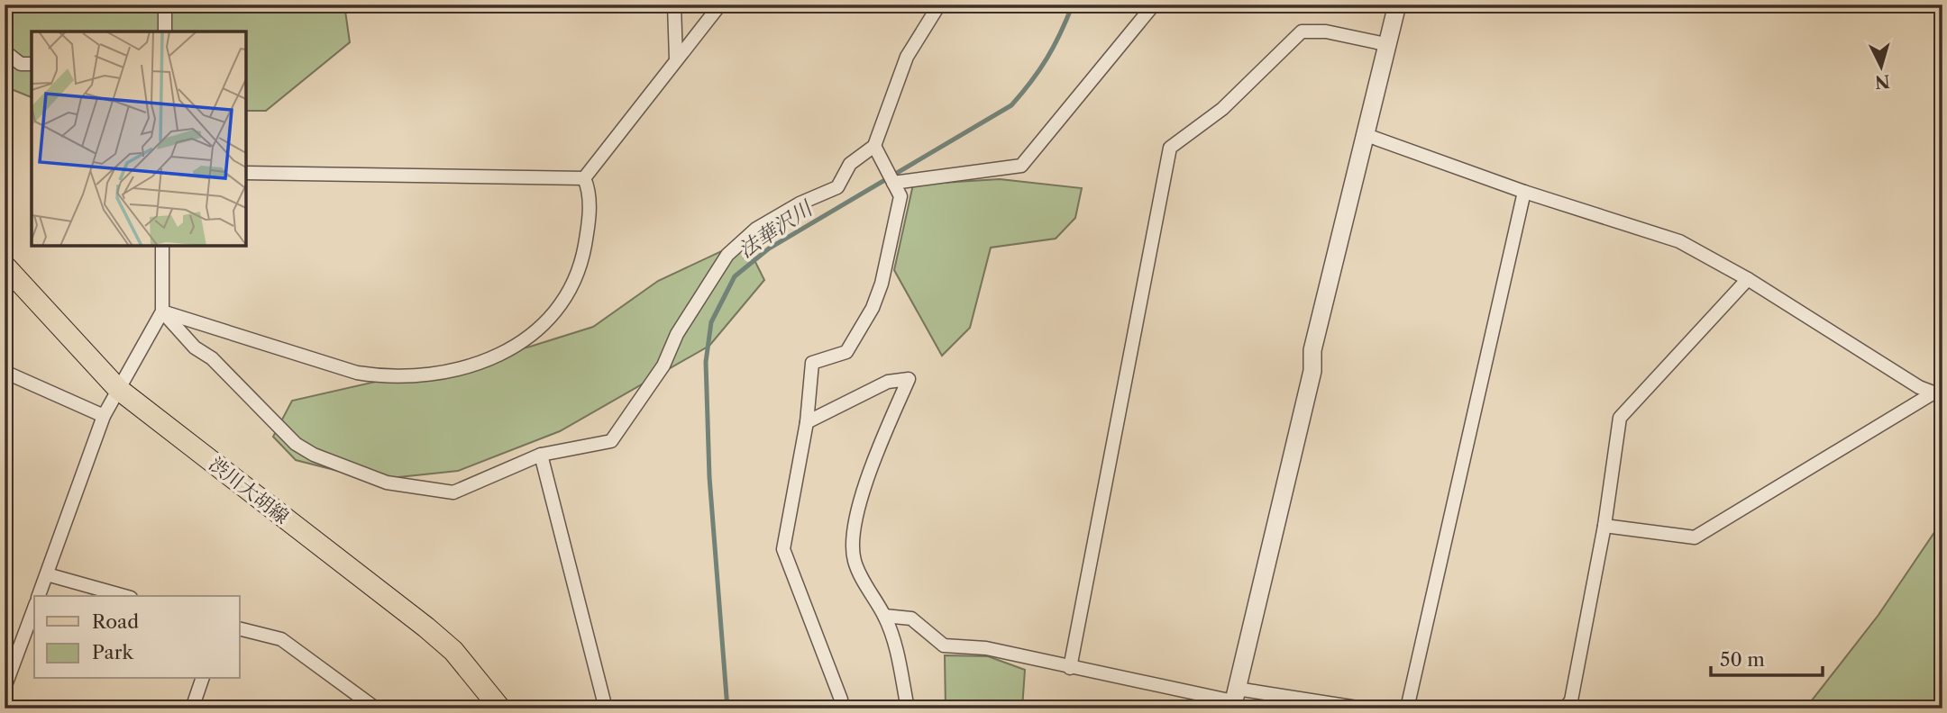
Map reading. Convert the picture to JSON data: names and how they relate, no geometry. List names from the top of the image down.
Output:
{
  "streets": {
    "main road": ["渋川大胡線"]
  },
  "water": ["法華沢川"],
  "legend": ["Road", "Park"],
  "scale_bar": "50 m",
  "north": "bottom"
}
